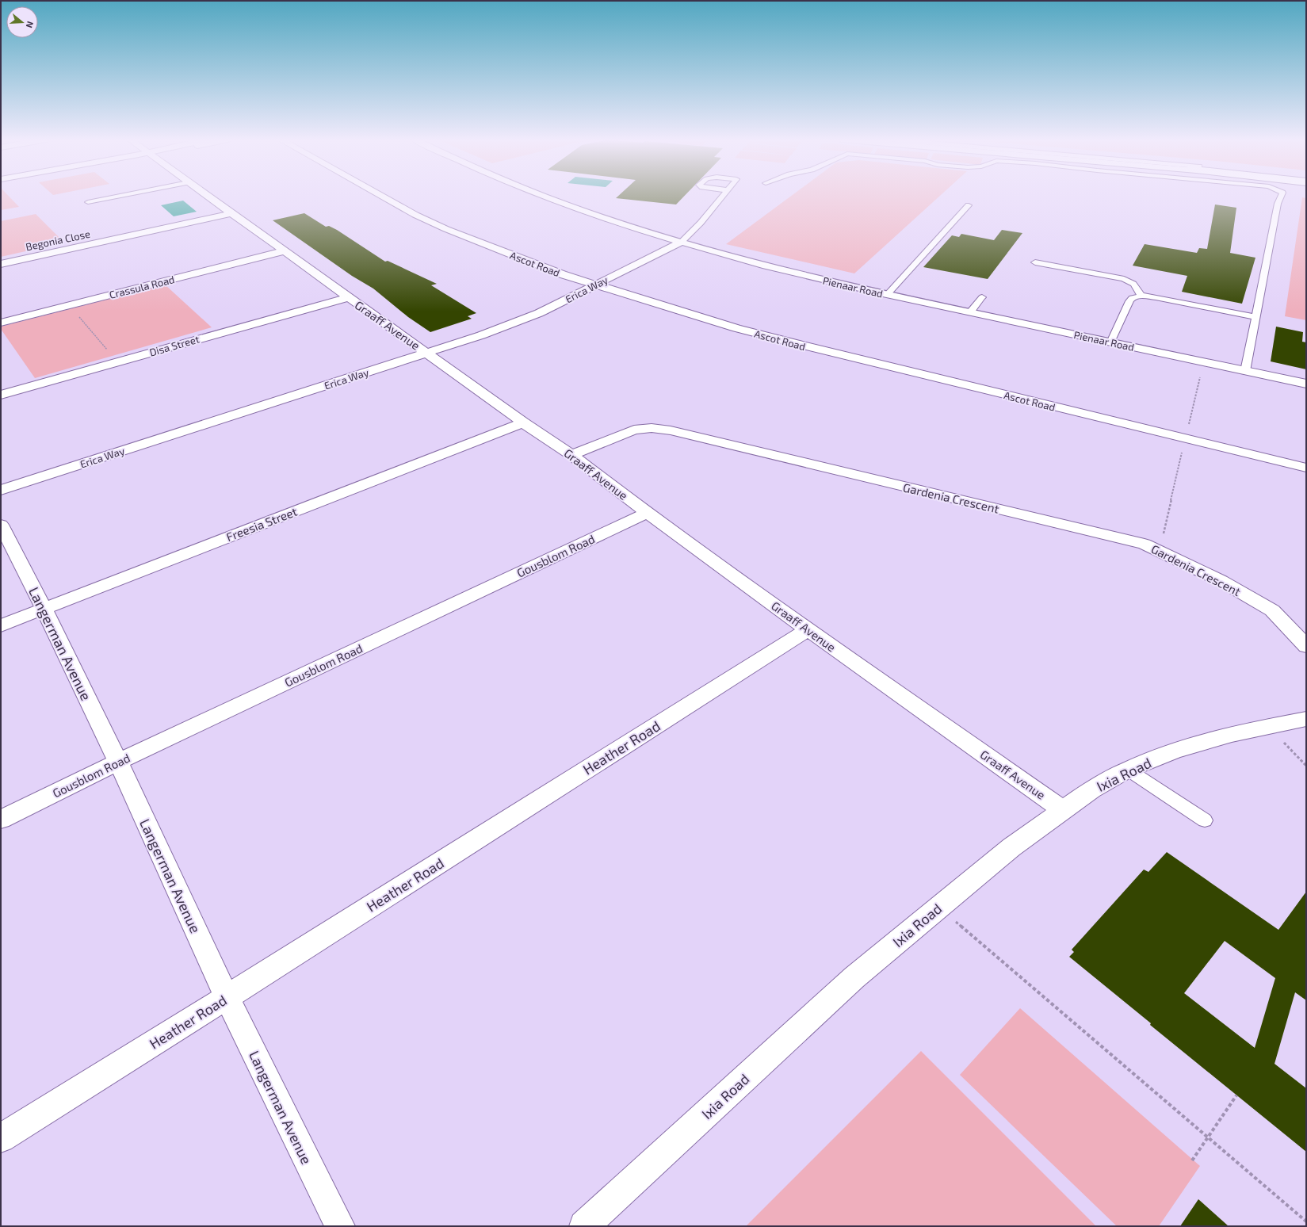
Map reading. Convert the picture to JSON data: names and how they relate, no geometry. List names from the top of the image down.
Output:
{
  "streets": {
    "street": [
      "Begonia Close",
      "Ascot Road",
      "Crassula Road",
      "Pienaar Road",
      "Erica Way",
      "Graaff Avenue",
      "Disa Street",
      "Gardenia Crescent",
      "Freesia Street",
      "Gousblom Road",
      "Langerman Avenue",
      "Heather Road",
      "Ixia Road"
    ]
  },
  "crossings": [
    ["Begonia Close", "Graaff Avenue"],
    ["Ascot Road", "Erica Way"],
    ["Crassula Road", "Graaff Avenue"],
    ["Pienaar Road", "Erica Way"],
    ["Erica Way", "Graaff Avenue"],
    ["Graaff Avenue", "Disa Street"],
    ["Graaff Avenue", "Gardenia Crescent"],
    ["Graaff Avenue", "Freesia Street"],
    ["Graaff Avenue", "Gousblom Road"],
    ["Graaff Avenue", "Heather Road"],
    ["Graaff Avenue", "Ixia Road"],
    ["Freesia Street", "Langerman Avenue"],
    ["Gousblom Road", "Langerman Avenue"],
    ["Langerman Avenue", "Heather Road"]
  ],
  "north": "right"
}
